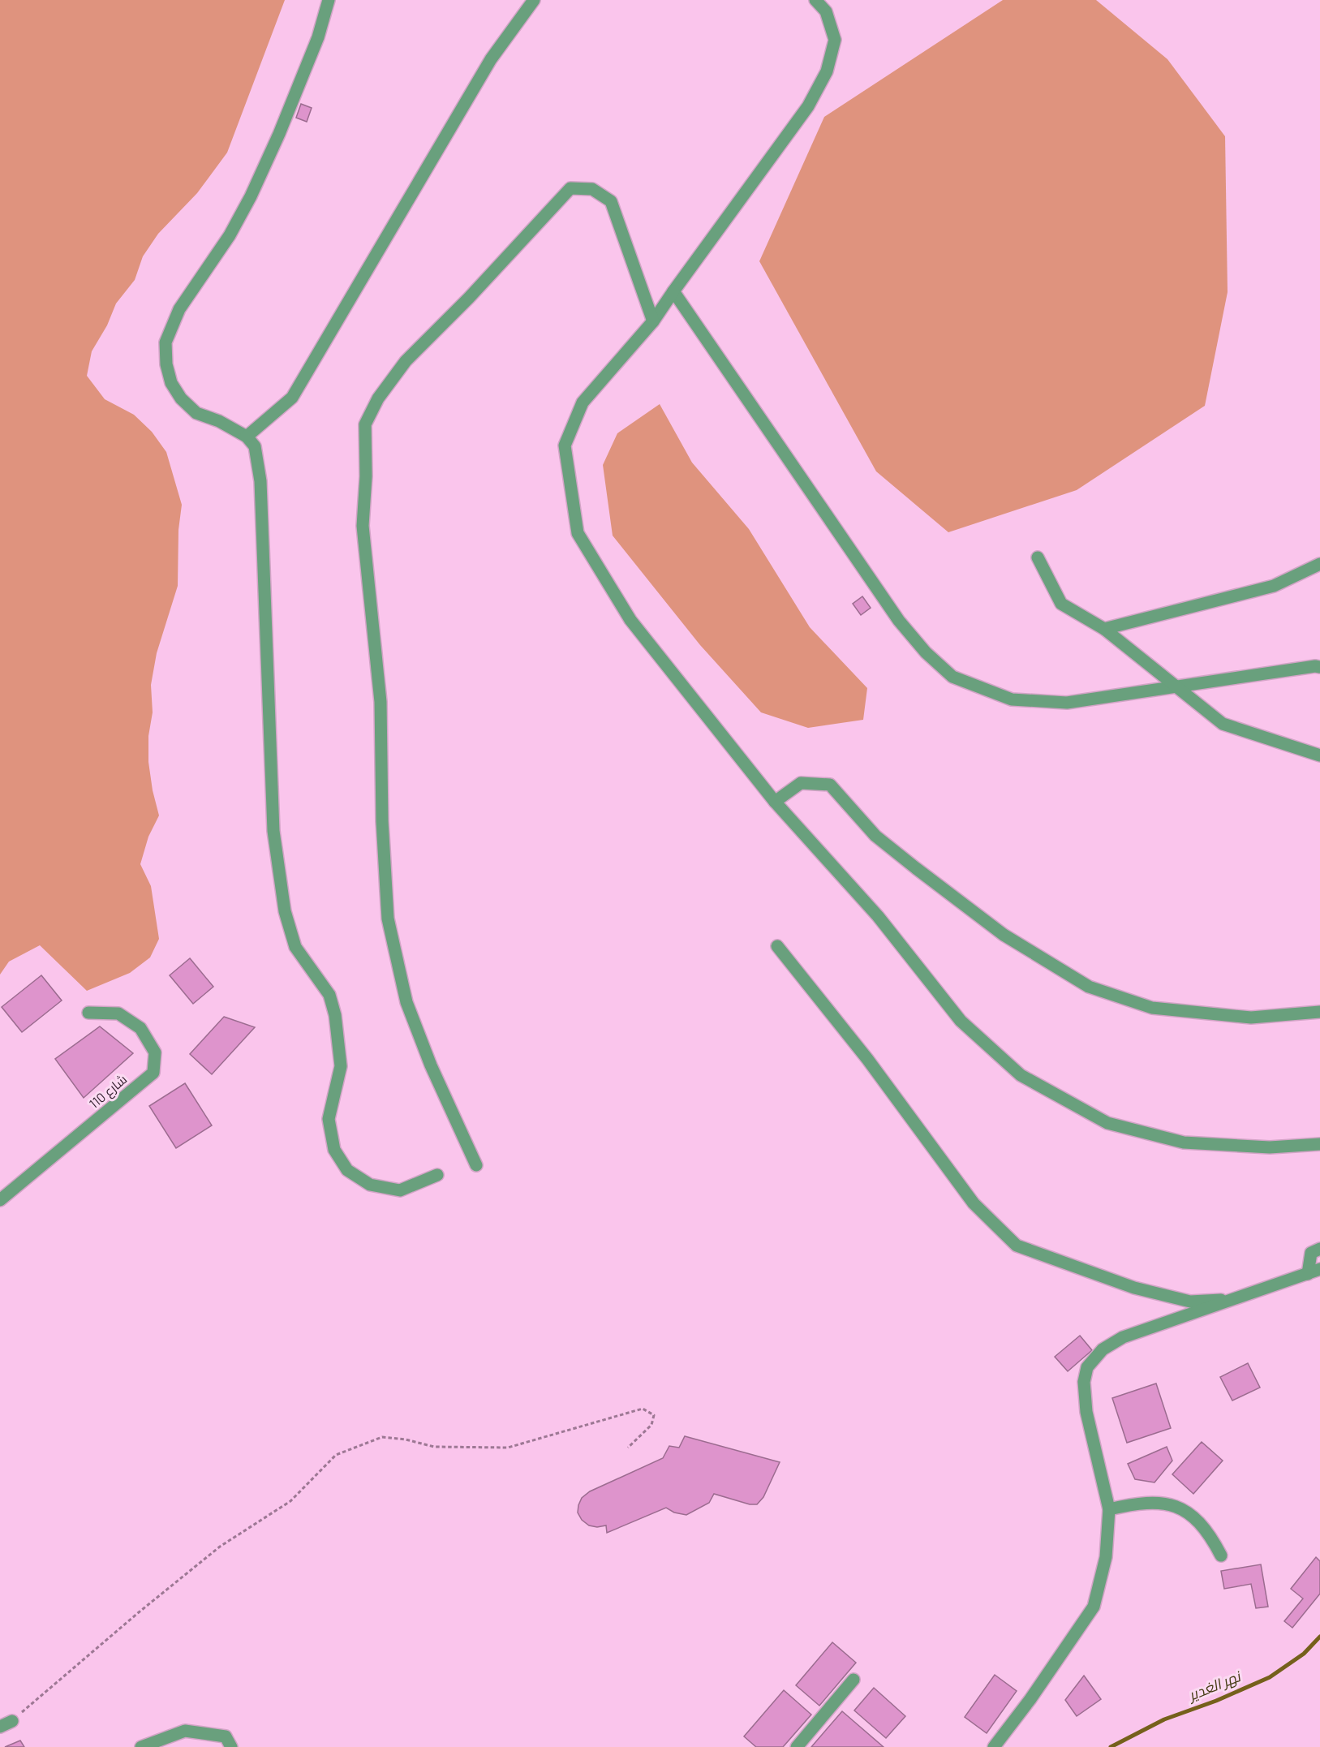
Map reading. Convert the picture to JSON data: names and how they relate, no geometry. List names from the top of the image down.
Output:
{
  "streets": {
    "street": ["شارع 110"]
  },
  "water": ["نهر الغدير"]
}
